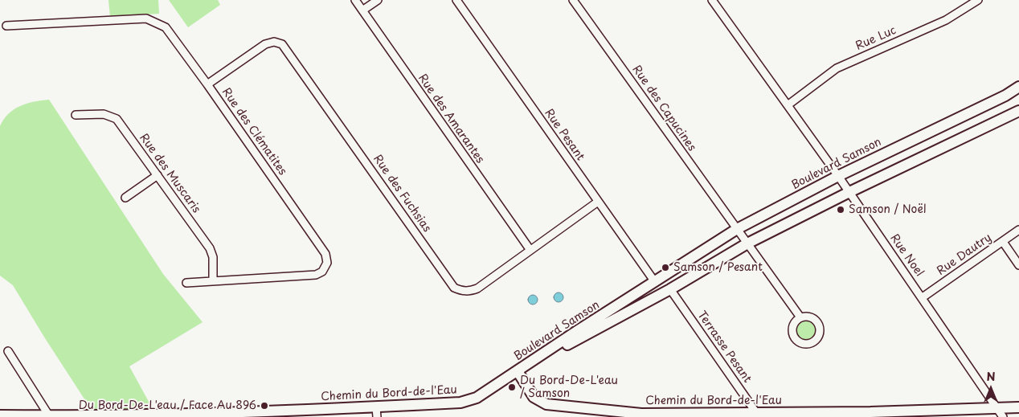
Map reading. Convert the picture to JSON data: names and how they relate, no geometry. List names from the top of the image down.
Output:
{
  "streets": {
    "street": [
      "Rue Luc",
      "Rue des Capucines",
      "Rue des Amarantes",
      "Rue des Clématites",
      "Rue Pesant",
      "Boulevard Samson",
      "Rue des Muscaris",
      "Rue des Fuchsias",
      "Rue Dautry",
      "Rue Noel",
      "Terrasse Pesant",
      "Chemin du Bord-de-l'Eau"
    ]
  },
  "crossings": [
    ["Rue Luc", "Rue Noel"],
    ["Rue des Capucines", "Boulevard Samson"],
    ["Rue des Amarantes", "Rue des Fuchsias"],
    ["Rue des Clématites", "Rue des Muscaris"],
    ["Rue des Clématites", "Rue des Fuchsias"],
    ["Rue Pesant", "Boulevard Samson"],
    ["Rue Pesant", "Rue des Fuchsias"],
    ["Boulevard Samson", "Rue Noel"],
    ["Boulevard Samson", "Terrasse Pesant"],
    ["Boulevard Samson", "Chemin du Bord-de-l'Eau"],
    ["Rue Dautry", "Rue Noel"],
    ["Rue Noel", "Chemin du Bord-de-l'Eau"],
    ["Terrasse Pesant", "Chemin du Bord-de-l'Eau"]
  ],
  "places": [
    "Samson / Noël",
    "Samson / Pesant",
    "Du Bord-De-L'eau / Samson",
    "Du Bord-De-L'eau / Face Au 896"
  ],
  "north": "top"
}
